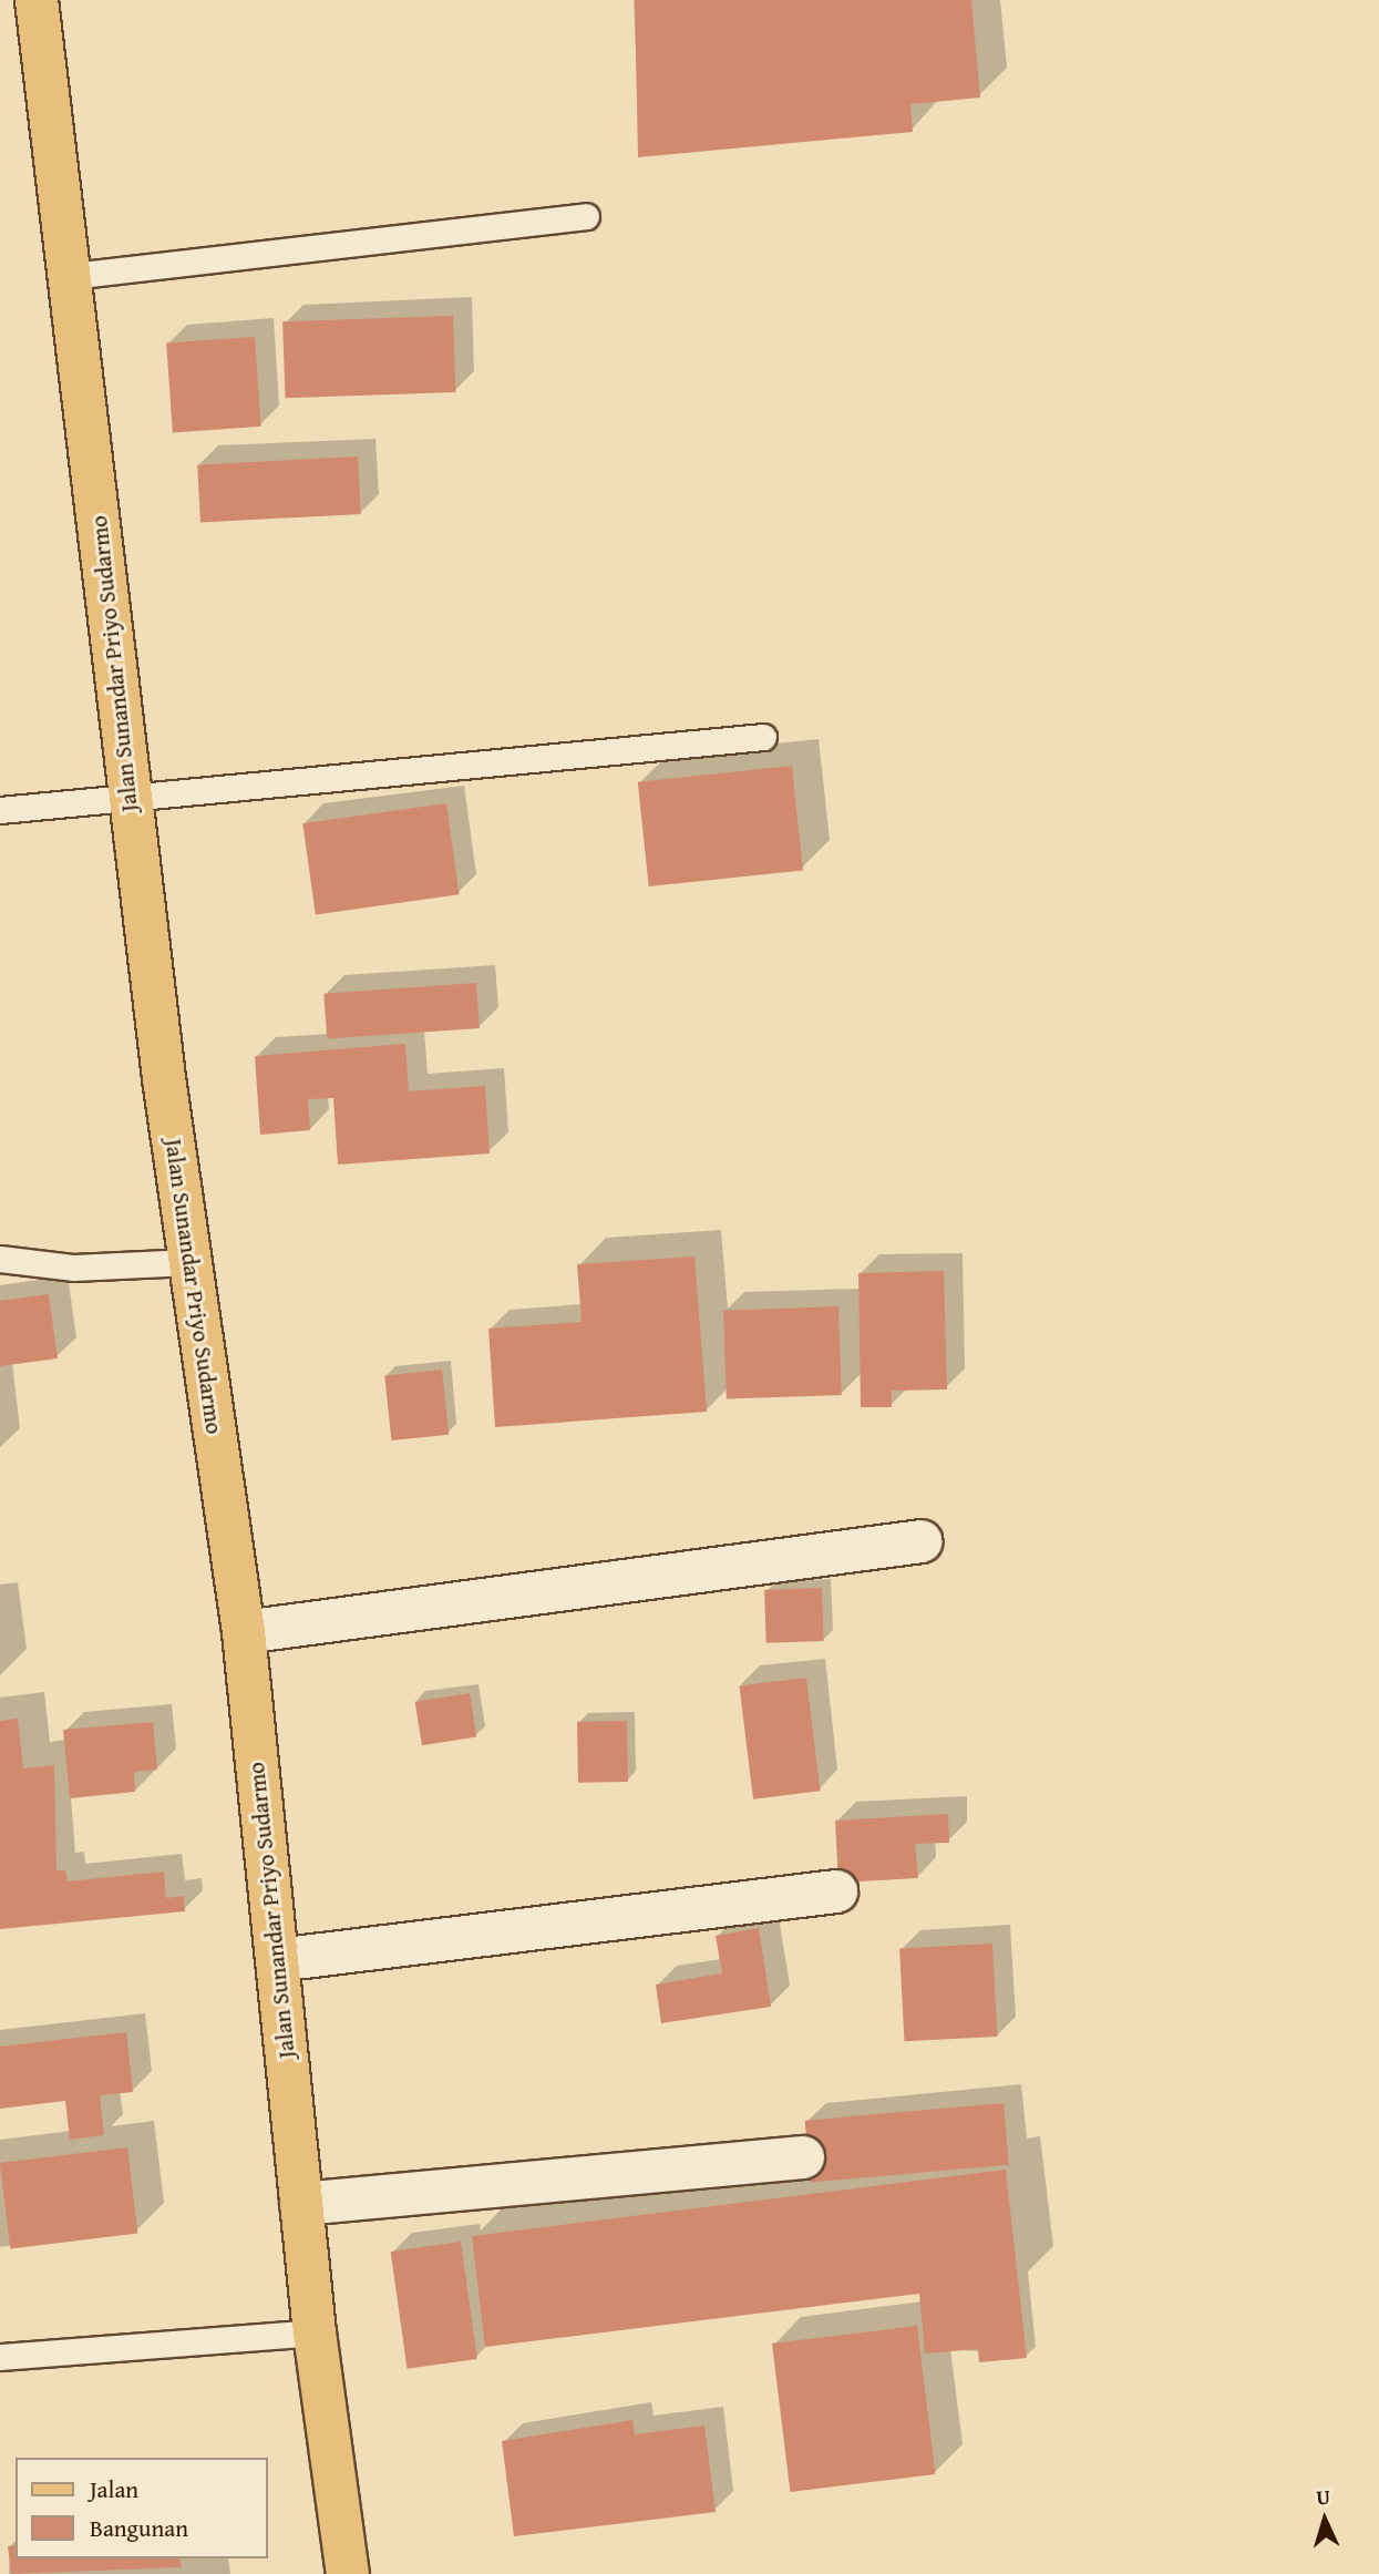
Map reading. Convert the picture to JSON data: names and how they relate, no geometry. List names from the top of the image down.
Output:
{
  "streets": {
    "main road": ["Jalan Sunandar Priyo Sudarmo"]
  },
  "legend": ["Jalan", "Bangunan"],
  "north": "top"
}
